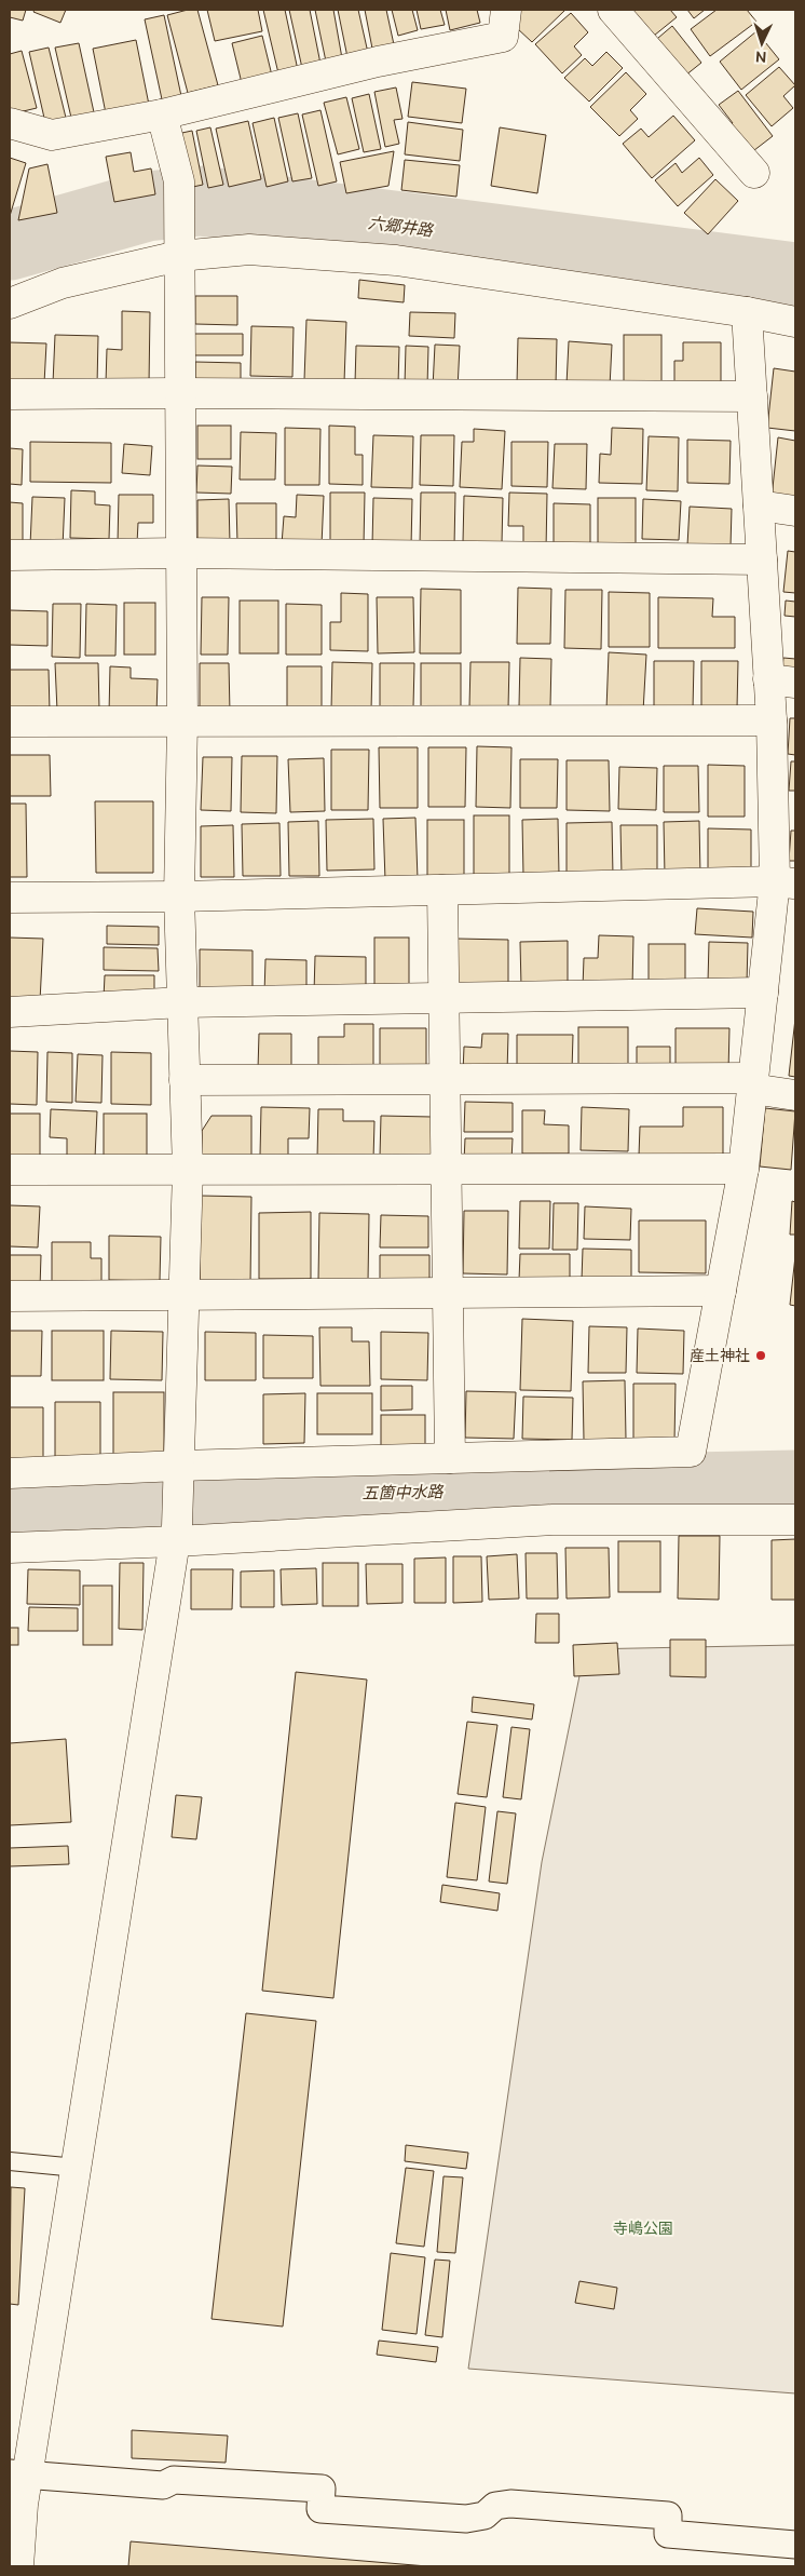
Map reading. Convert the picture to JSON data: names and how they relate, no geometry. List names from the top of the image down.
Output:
{
  "water": ["六郷井路", "五箇中水路"],
  "parks": ["寺嶋公園"],
  "places": ["産土神社"],
  "north": "bottom"
}
